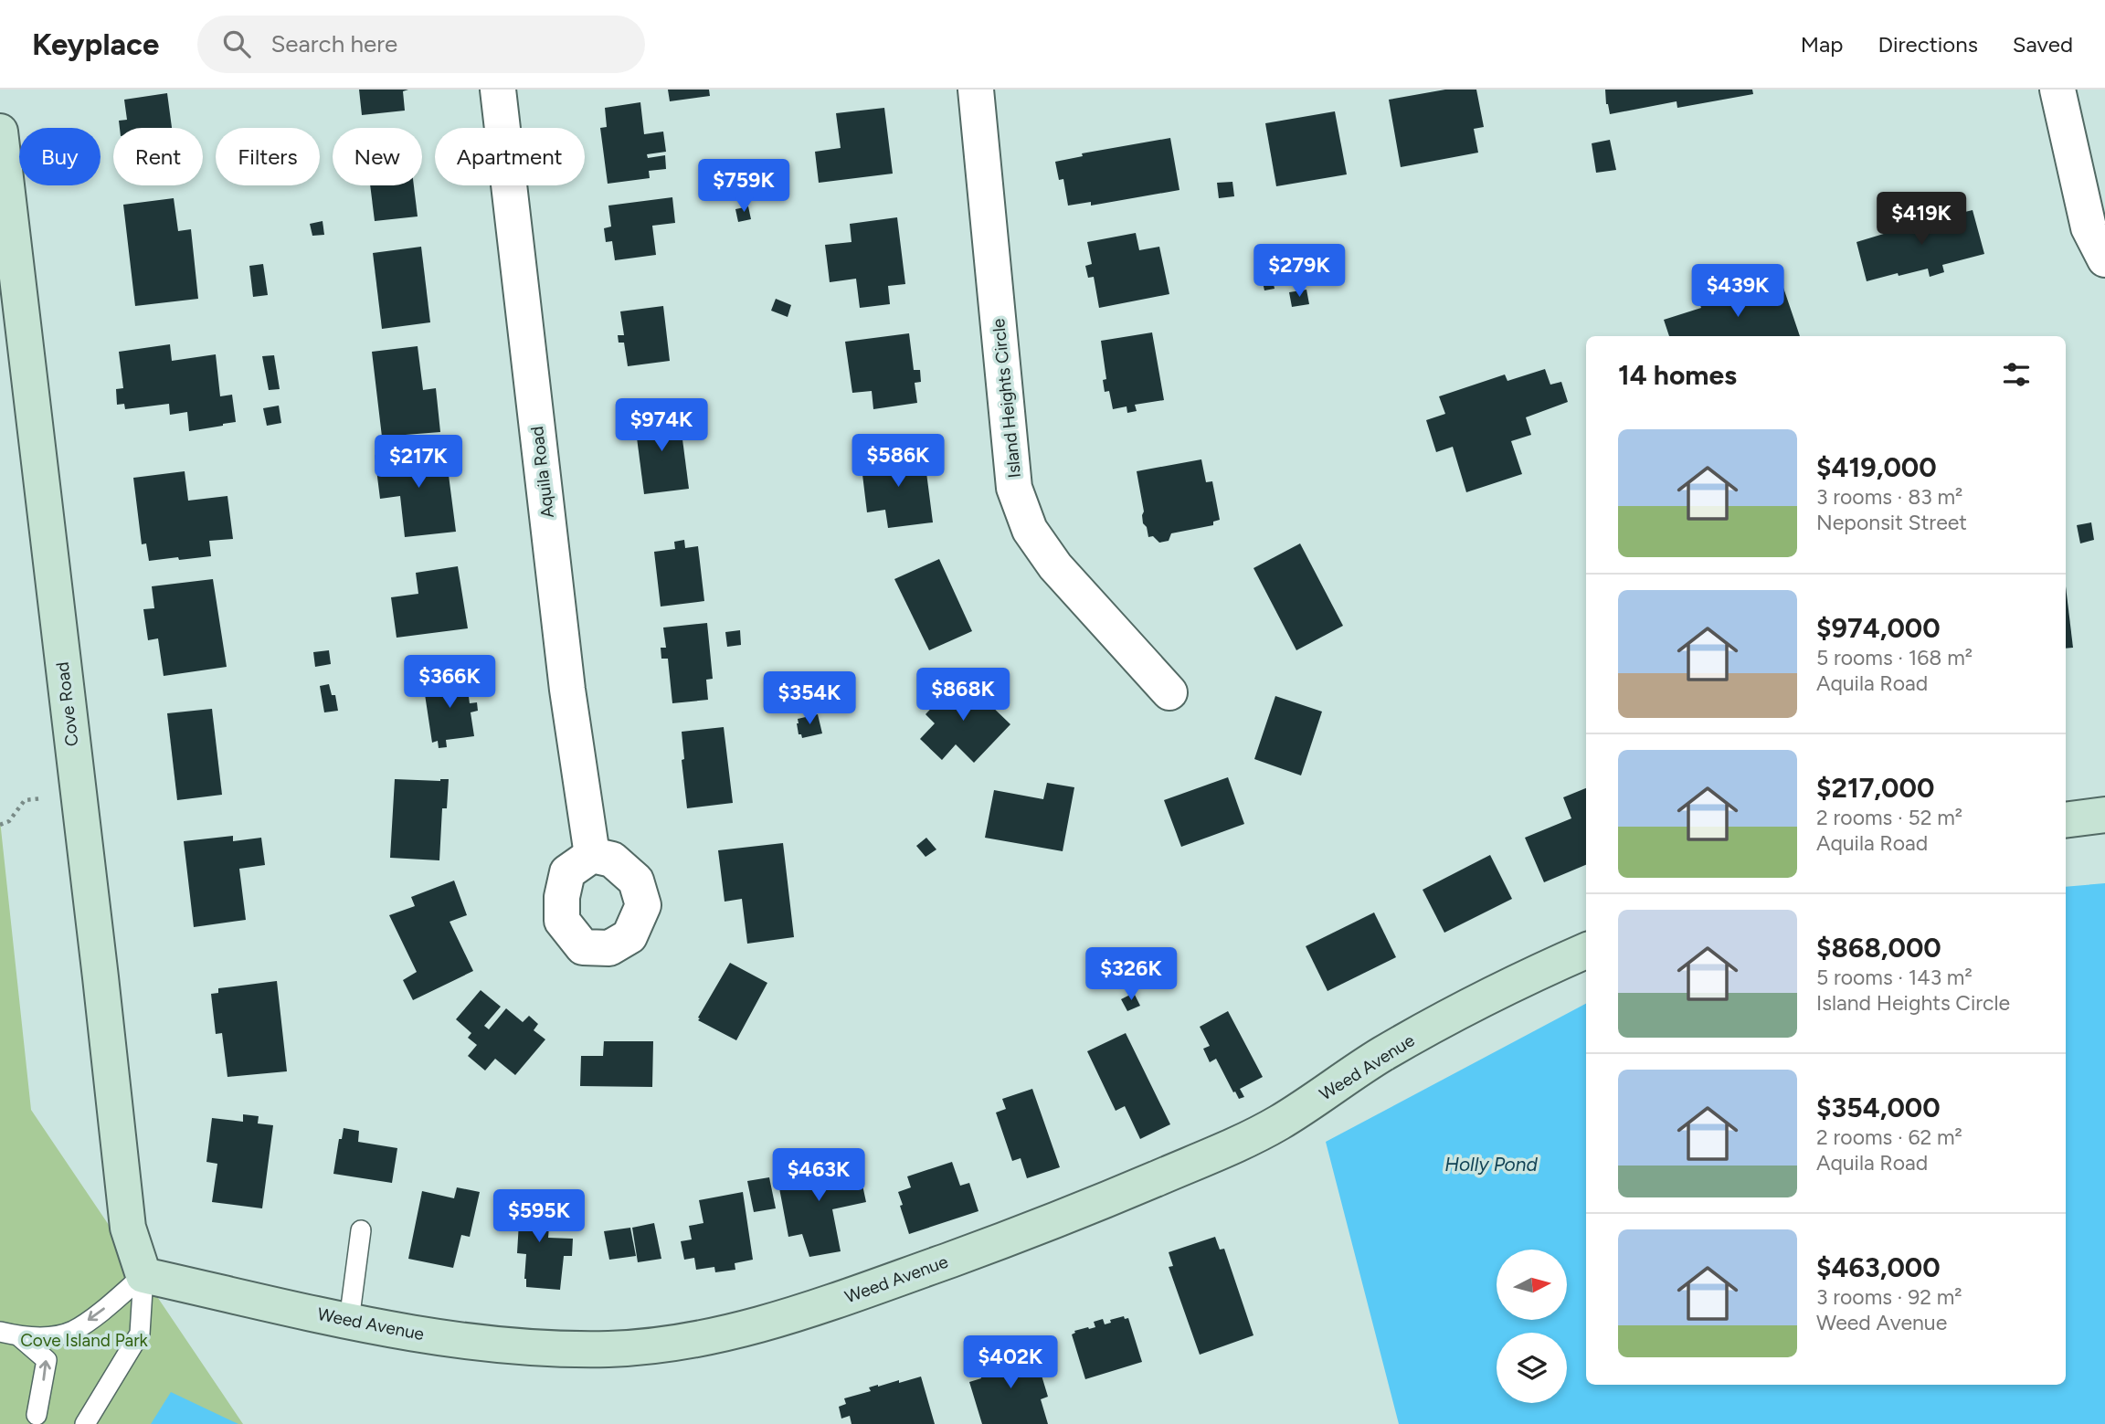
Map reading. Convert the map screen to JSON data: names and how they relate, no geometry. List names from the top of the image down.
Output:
{
  "streets": {
    "street": [
      "Island Heights Circle",
      "Aquila Road",
      "Cove Road",
      "Weed Avenue"
    ]
  },
  "crossings": [
    ["Cove Road", "Weed Avenue"]
  ],
  "water": ["Holly Pond"],
  "parks": ["Cove Island Park"],
  "north": "right",
  "page": {
    "header": "Keyplace",
    "search": "Search here",
    "nav": ["Map", "Directions", "Saved"],
    "chip": [
      "Buy",
      "Rent",
      "Filters",
      "New",
      "Apartment"
    ],
    "price": [
      "$759K",
      "$419K",
      "$279K",
      "$439K",
      "$974K",
      "$586K",
      "$217K",
      "$366K",
      "$868K",
      "$354K",
      "$326K",
      "$463K",
      "$595K",
      "$402K"
    ],
    "heading": "14 homes",
    "list": [
      {
        "name": "$419,000",
        "note": "3 rooms · 83 m² · Neponsit Street"
      },
      {
        "name": "$974,000",
        "note": "5 rooms · 168 m² · Aquila Road"
      },
      {
        "name": "$217,000",
        "note": "2 rooms · 52 m² · Aquila Road"
      },
      {
        "name": "$868,000",
        "note": "5 rooms · 143 m² · Island Heights Circle"
      },
      {
        "name": "$354,000",
        "note": "2 rooms · 62 m² · Aquila Road"
      },
      {
        "name": "$463,000",
        "note": "3 rooms · 92 m² · Weed Avenue"
      }
    ]
  }
}
